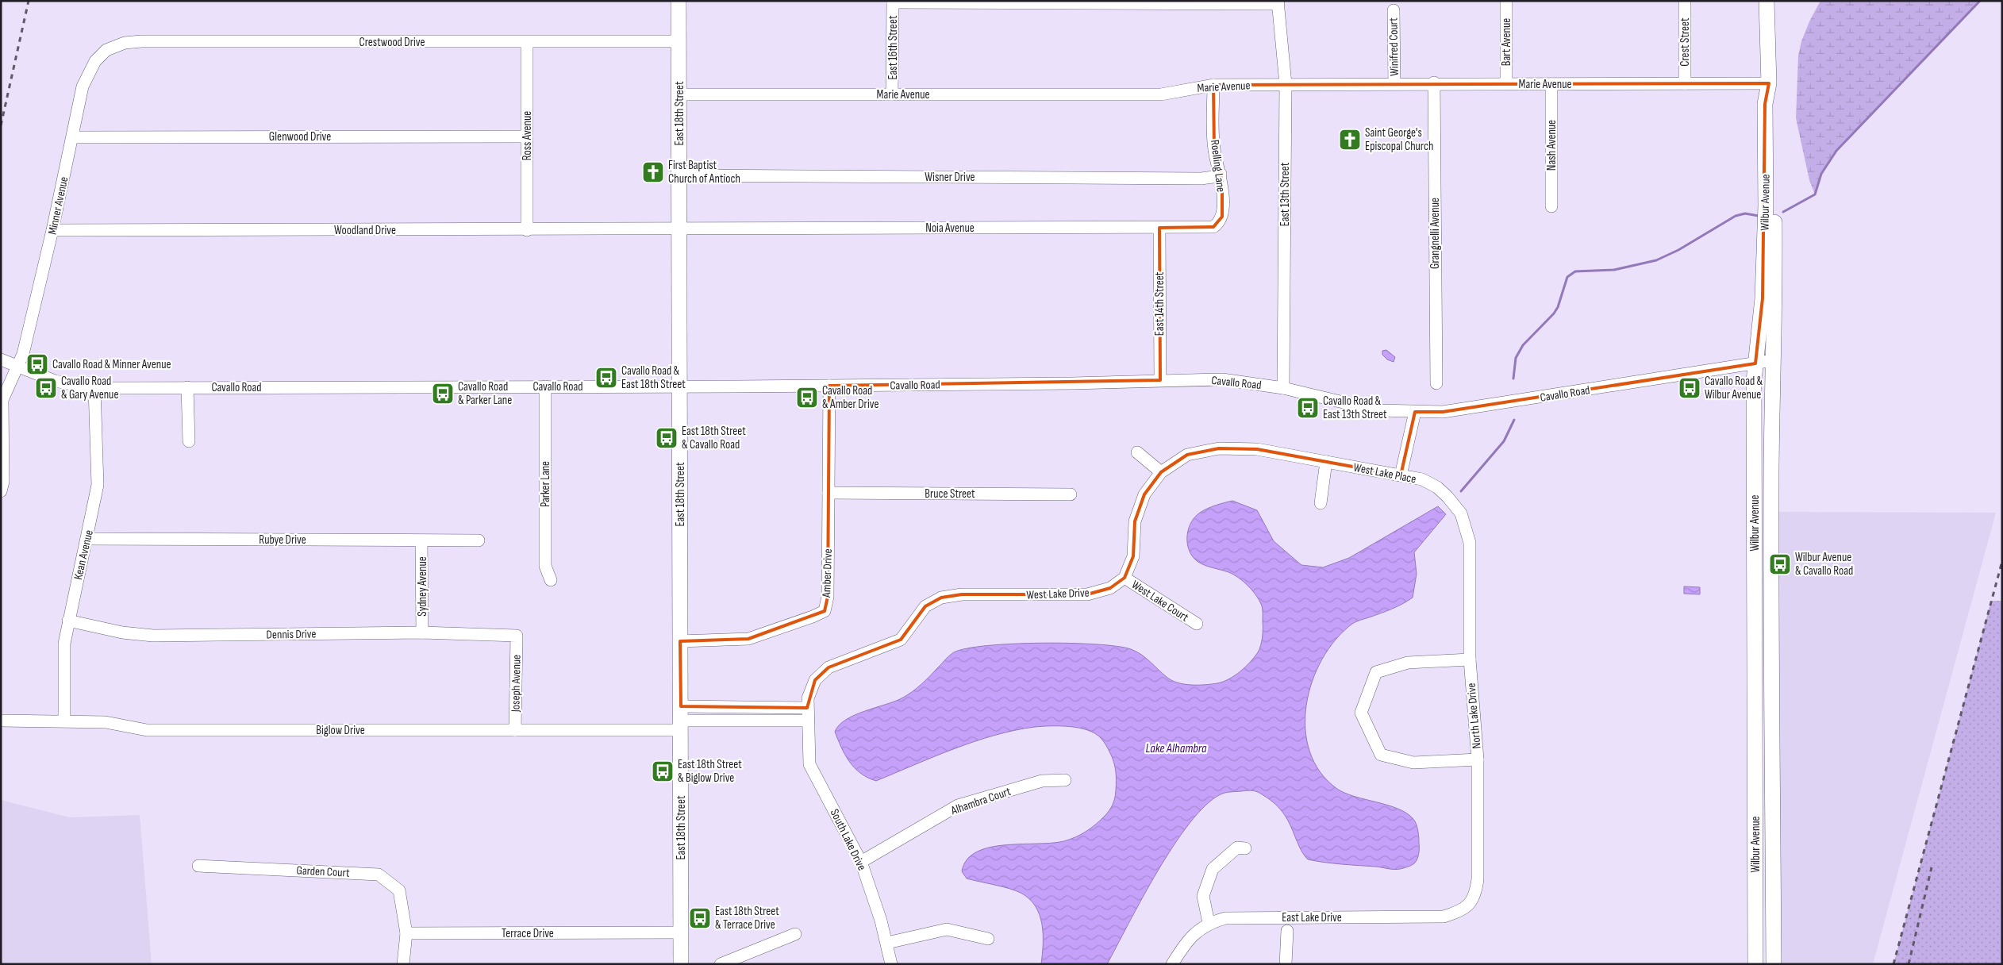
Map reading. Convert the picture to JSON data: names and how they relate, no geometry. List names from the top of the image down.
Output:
{
  "streets": {
    "main road": ["East 18th Street", "Wilbur Avenue"],
    "street": [
      "Crestwood Drive",
      "Bart Avenue",
      "Crest Street",
      "Winifred Court",
      "East 16th Street",
      "Marie Avenue",
      "Ross Avenue",
      "Glenwood Drive",
      "Nash Avenue",
      "Roelling Lane",
      "Wisner Drive",
      "East 13th Street",
      "Minner Avenue",
      "Noia Avenue",
      "Woodland Drive",
      "Grangnelli Avenue",
      "East 14th Street",
      "Cavallo Road",
      "West Lake Place",
      "Parker Lane",
      "Bruce Street",
      "Rubye Drive",
      "Kean Avenue",
      "Amber Drive",
      "Sydney Avenue",
      "West Lake Drive",
      "West Lake Court",
      "Dennis Drive",
      "Joseph Avenue",
      "North Lake Drive",
      "Biglow Drive",
      "Alhambra Court",
      "South Lake Drive",
      "Garden Court",
      "East Lake Drive",
      "Terrace Drive"
    ]
  },
  "crossings": [
    ["Crestwood Drive", "East 18th Street"],
    ["Crestwood Drive", "Ross Avenue"],
    ["Crestwood Drive", "Minner Avenue"],
    ["Bart Avenue", "Marie Avenue"],
    ["Crest Street", "Marie Avenue"],
    ["Winifred Court", "Marie Avenue"],
    ["East 16th Street", "Marie Avenue"],
    ["Marie Avenue", "East 18th Street"],
    ["Marie Avenue", "Nash Avenue"],
    ["Marie Avenue", "Roelling Lane"],
    ["Marie Avenue", "East 13th Street"],
    ["Marie Avenue", "Wilbur Avenue"],
    ["Marie Avenue", "Grangnelli Avenue"],
    ["East 18th Street", "Wisner Drive"],
    ["East 18th Street", "Noia Avenue"],
    ["East 18th Street", "Woodland Drive"],
    ["East 18th Street", "Cavallo Road"],
    ["East 18th Street", "Amber Drive"],
    ["East 18th Street", "Biglow Drive"],
    ["East 18th Street", "Terrace Drive"],
    ["Ross Avenue", "Glenwood Drive"],
    ["Ross Avenue", "Woodland Drive"],
    ["Glenwood Drive", "Minner Avenue"],
    ["Roelling Lane", "Wisner Drive"],
    ["Roelling Lane", "Noia Avenue"],
    ["East 13th Street", "Cavallo Road"],
    ["Wilbur Avenue", "Cavallo Road"],
    ["Minner Avenue", "Woodland Drive"],
    ["Minner Avenue", "Cavallo Road"],
    ["Noia Avenue", "Woodland Drive"],
    ["Noia Avenue", "East 14th Street"],
    ["East 14th Street", "Cavallo Road"],
    ["Cavallo Road", "Parker Lane"],
    ["Cavallo Road", "Kean Avenue"],
    ["Cavallo Road", "Amber Drive"],
    ["West Lake Place", "North Lake Drive"],
    ["Bruce Street", "Amber Drive"],
    ["Rubye Drive", "Kean Avenue"],
    ["Rubye Drive", "Sydney Avenue"],
    ["Kean Avenue", "Dennis Drive"],
    ["Kean Avenue", "Biglow Drive"],
    ["Sydney Avenue", "Dennis Drive"],
    ["West Lake Drive", "West Lake Court"],
    ["West Lake Drive", "Biglow Drive"],
    ["West Lake Drive", "South Lake Drive"],
    ["Dennis Drive", "Joseph Avenue"],
    ["Joseph Avenue", "Biglow Drive"],
    ["North Lake Drive", "East Lake Drive"],
    ["Biglow Drive", "South Lake Drive"],
    ["Alhambra Court", "South Lake Drive"],
    ["Garden Court", "Terrace Drive"]
  ],
  "water": ["Lake Alhambra"],
  "places": {
    "church": ["Saint George's Episcopal Church", "First Baptist Church of Antioch"],
    "bus stop": [
      "Cavallo Road & Minner Avenue",
      "Cavallo Road & East 18th Street",
      "Cavallo Road & Gary Avenue",
      "Cavallo Road & Wilbur Avenue",
      "Cavallo Road & Parker Lane",
      "Cavallo Road & Amber Drive",
      "Cavallo Road & East 13th Street",
      "East 18th Street & Cavallo Road",
      "Wilbur Avenue & Cavallo Road",
      "East 18th Street & Biglow Drive",
      "East 18th Street & Terrace Drive"
    ]
  }
}
